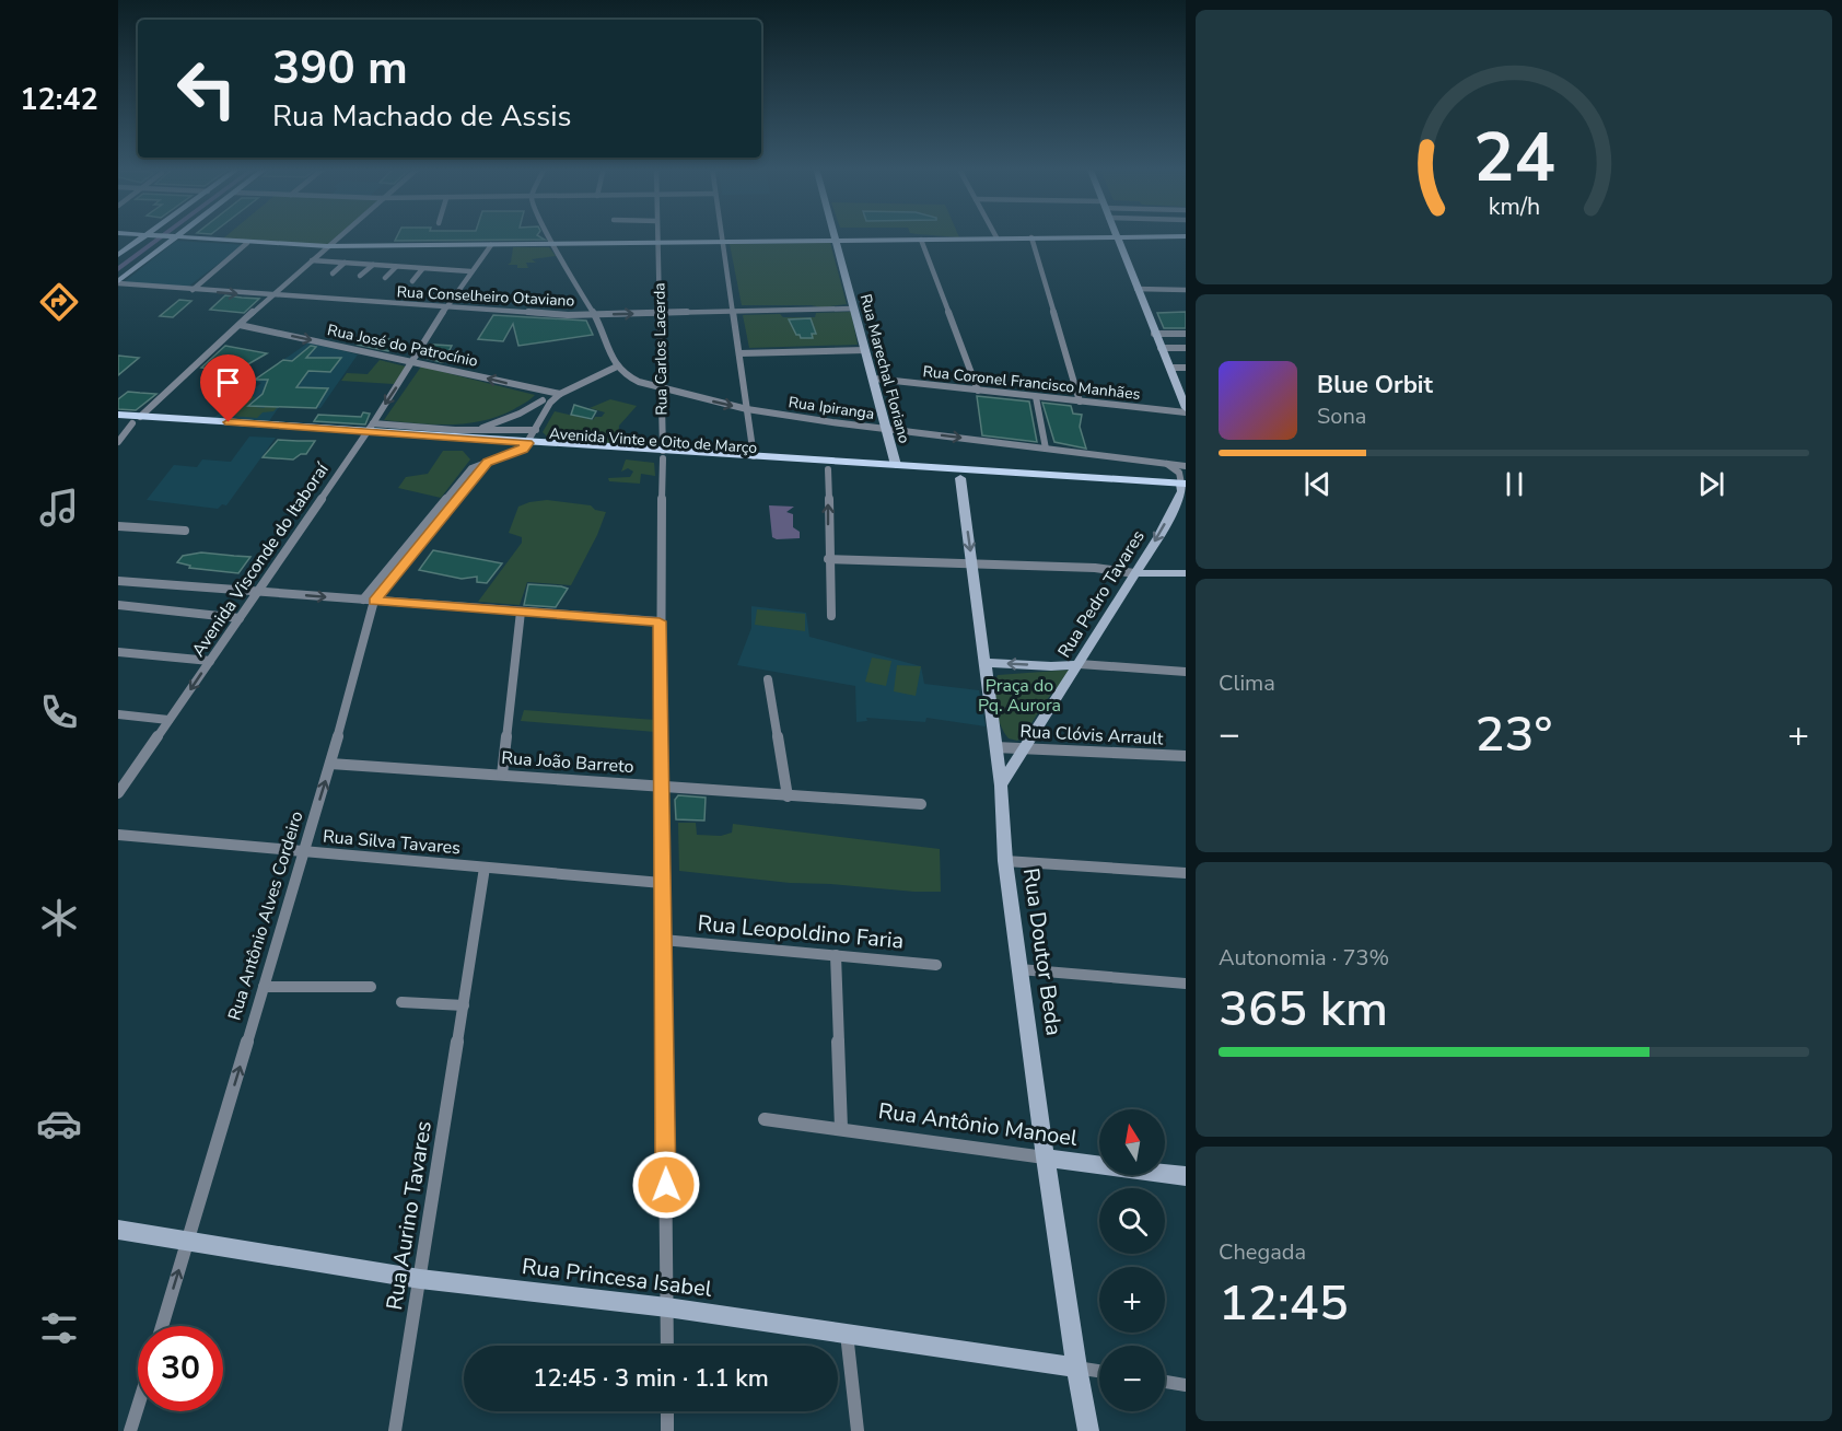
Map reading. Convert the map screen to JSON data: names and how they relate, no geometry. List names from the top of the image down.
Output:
{
  "streets": {
    "main road": [
      "Rua Marechal Floriano",
      "Avenida Vinte e Oito de Março",
      "Rua Pedro Tavares",
      "Rua Doutor Beda",
      "Rua Antônio Manoel",
      "Rua Princesa Isabel"
    ],
    "street": [
      "Rua Conselheiro Otaviano",
      "Rua José do Patrocínio",
      "Rua Carlos Lacerda",
      "Rua Coronel Francisco Manhães",
      "Rua Ipiranga",
      "Avenida Visconde do Itaboraí",
      "Rua Clóvis Arrault",
      "Rua João Barreto",
      "Rua Silva Tavares",
      "Rua Antônio Alves Cordeiro",
      "Rua Leopoldino Faria",
      "Rua Aurino Tavares"
    ]
  },
  "crossings": [
    ["Rua Conselheiro Otaviano", "Rua Carlos Lacerda"],
    ["Rua Conselheiro Otaviano", "Rua Marechal Floriano"],
    ["Rua Conselheiro Otaviano", "Avenida Visconde do Itaboraí"],
    ["Rua José do Patrocínio", "Avenida Visconde do Itaboraí"],
    ["Rua Carlos Lacerda", "Rua Ipiranga"],
    ["Rua Carlos Lacerda", "Avenida Vinte e Oito de Março"],
    ["Rua Carlos Lacerda", "Rua João Barreto"],
    ["Rua Carlos Lacerda", "Rua Silva Tavares"],
    ["Rua Carlos Lacerda", "Rua Leopoldino Faria"],
    ["Rua Carlos Lacerda", "Rua Princesa Isabel"],
    ["Rua Marechal Floriano", "Rua Coronel Francisco Manhães"],
    ["Rua Marechal Floriano", "Rua Ipiranga"],
    ["Rua Marechal Floriano", "Avenida Vinte e Oito de Março"],
    ["Avenida Vinte e Oito de Março", "Avenida Visconde do Itaboraí"],
    ["Avenida Vinte e Oito de Março", "Rua Pedro Tavares"],
    ["Avenida Vinte e Oito de Março", "Rua Antônio Alves Cordeiro"],
    ["Avenida Vinte e Oito de Março", "Rua Doutor Beda"],
    ["Rua Pedro Tavares", "Rua Clóvis Arrault"],
    ["Rua Pedro Tavares", "Rua Doutor Beda"],
    ["Rua Clóvis Arrault", "Rua Doutor Beda"],
    ["Rua João Barreto", "Rua Antônio Alves Cordeiro"],
    ["Rua Silva Tavares", "Rua Antônio Alves Cordeiro"],
    ["Rua Silva Tavares", "Rua Aurino Tavares"],
    ["Rua Antônio Alves Cordeiro", "Rua Princesa Isabel"],
    ["Rua Doutor Beda", "Rua Antônio Manoel"],
    ["Rua Doutor Beda", "Rua Princesa Isabel"],
    ["Rua Aurino Tavares", "Rua Princesa Isabel"]
  ],
  "one_way": ["Rua Ipiranga", "Rua Antônio Alves Cordeiro"],
  "parks": ["Praça do Pq. Aurora"],
  "north": "top",
  "page": {
    "tabs": "12:42",
    "turn": ["390 m", "Rua Machado de Assis"],
    "song": ["Blue Orbit", "Sona"],
    "tile": [
      "Clima",
      ["Autonomia · 73%", "365 km"],
      ["Chegada", "12:45"]
    ],
    "heat": ["−", "23°", "+"],
    "map_buttons": ["+", "−"],
    "limit": "30",
    "trip": "12:45 · 3 min · 1.1 km",
    "gauge": ["24", "km/h"]
  }
}
